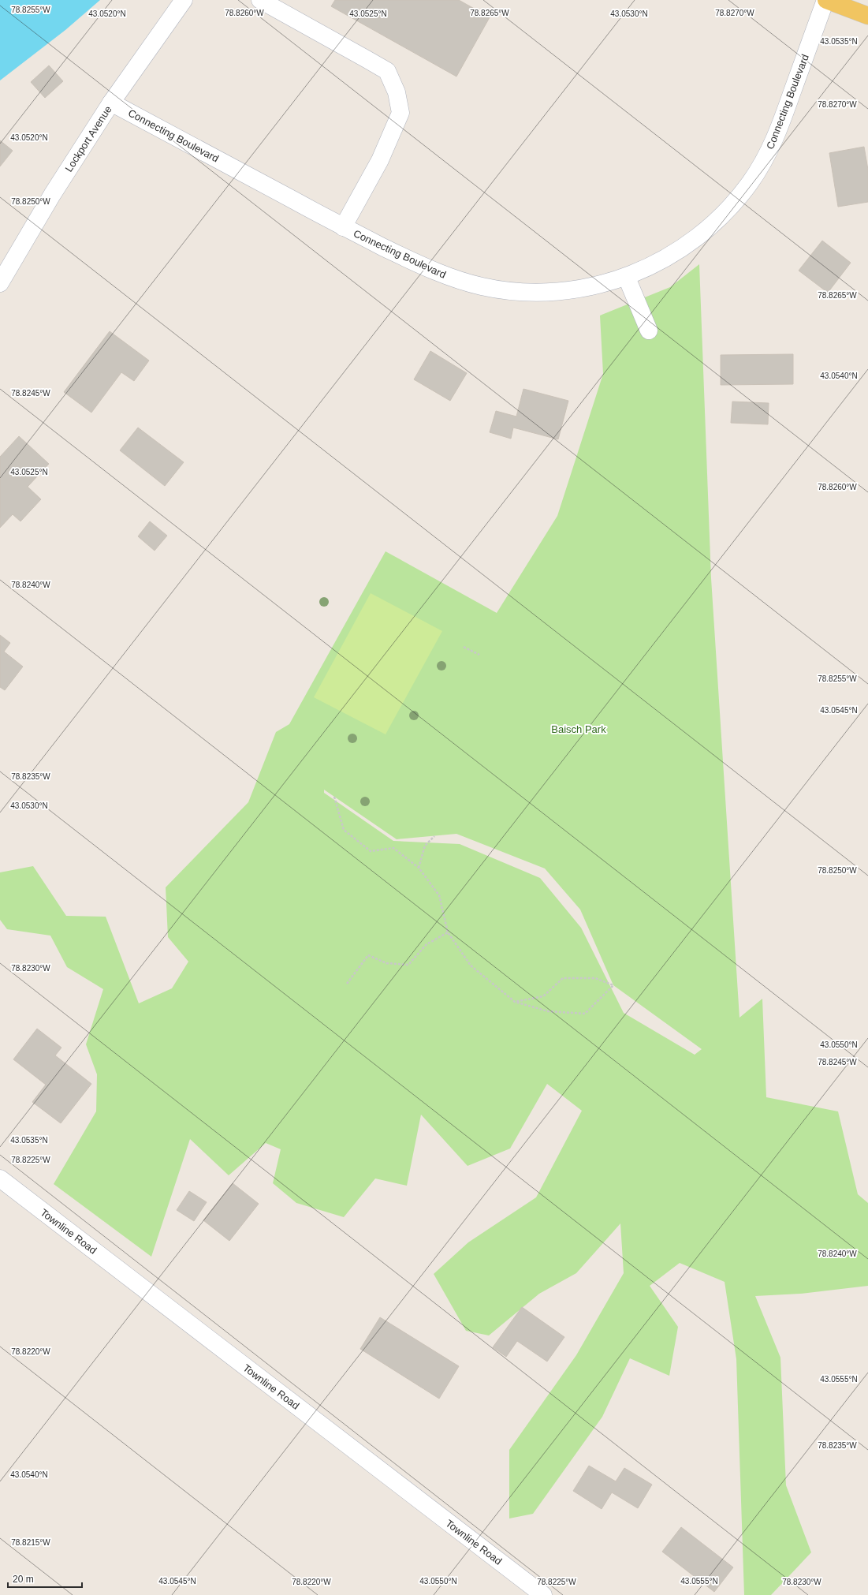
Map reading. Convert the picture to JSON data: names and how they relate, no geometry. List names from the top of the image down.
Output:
{
  "streets": {
    "street": ["Connecting Boulevard", "Lockport Avenue", "Townline Road"]
  },
  "crossings": [
    ["Connecting Boulevard", "Lockport Avenue"]
  ],
  "parks": ["Baisch Park"],
  "scale_bar": "20 m",
  "coordinates": [
    "78.8255°W",
    "78.8260°W",
    "78.8265°W",
    "78.8270°W",
    "43.0525°N",
    "43.0520°N",
    "43.0530°N",
    "43.0535°N",
    "78.8250°W",
    "43.0540°N",
    "78.8245°W",
    "78.8240°W",
    "43.0545°N",
    "78.8235°W",
    "78.8230°W",
    "43.0550°N",
    "78.8225°W",
    "78.8220°W",
    "43.0555°N",
    "78.8215°W"
  ]
}
